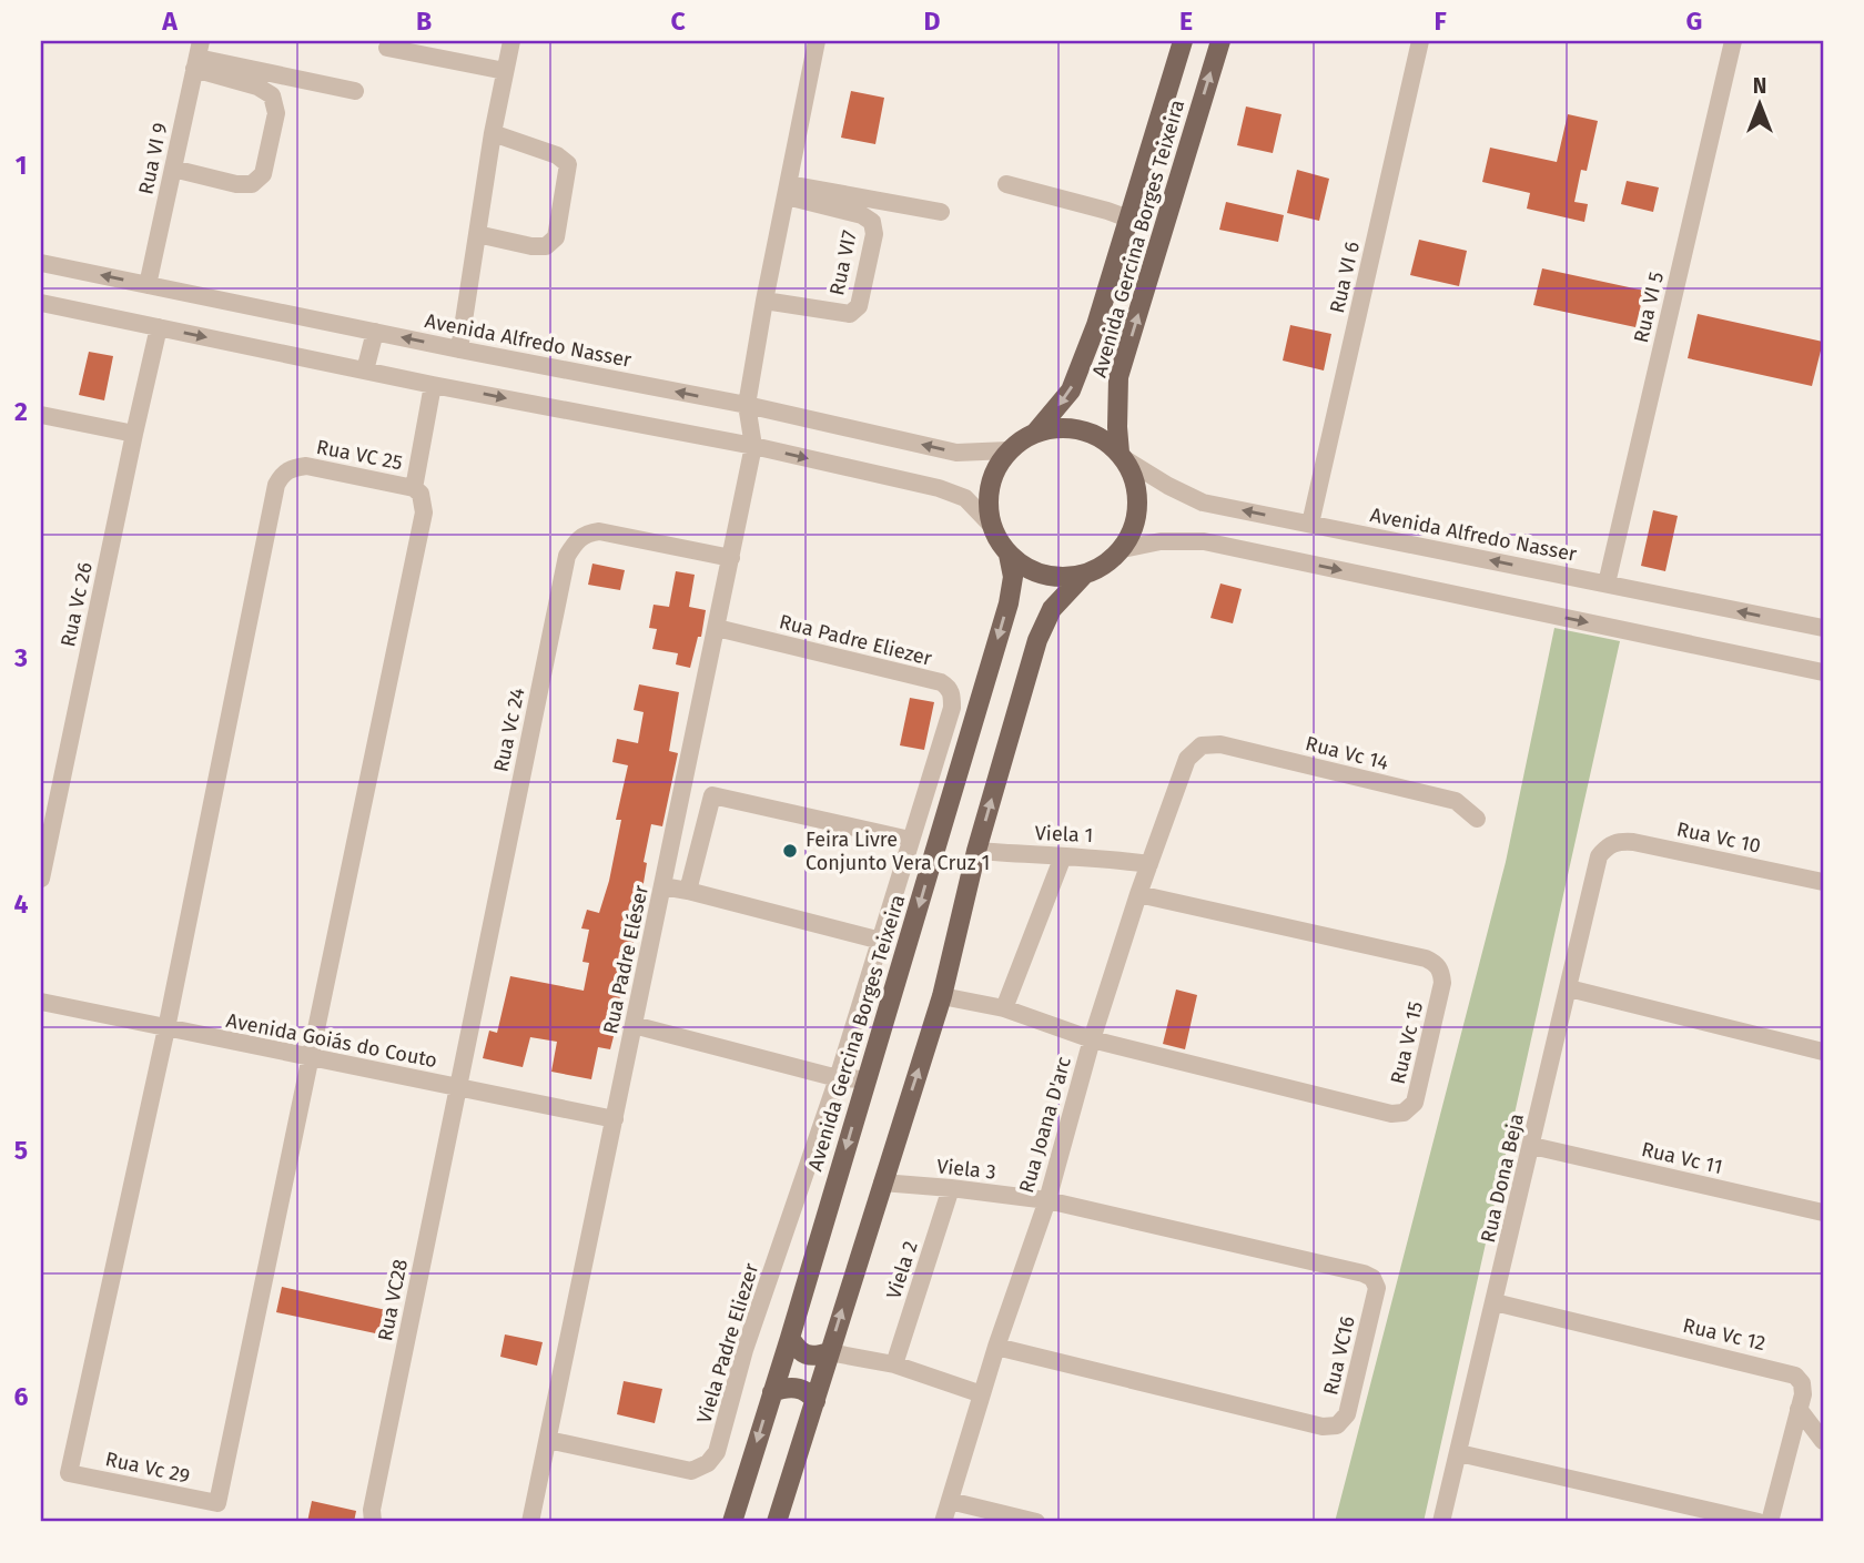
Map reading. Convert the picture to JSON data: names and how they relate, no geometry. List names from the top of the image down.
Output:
{
  "streets": {
    "main road": ["Avenida Gercina Borges Teixeira"],
    "street": [
      "Rua VI 9",
      "Rua VI7",
      "Rua VI 6",
      "Rua VI 5",
      "Avenida Alfredo Nasser",
      "Rua VC 25",
      "Rua Vc 26",
      "Rua Padre Eliezer",
      "Rua Vc 24",
      "Rua Vc 14",
      "Viela 1",
      "Rua Vc 10",
      "Rua Padre Eléser",
      "Avenida Goiás do Couto",
      "Rua Vc 15",
      "Rua Joana D'arc",
      "Rua Vc 11",
      "Viela 3",
      "Rua Dona Beja",
      "Viela 2",
      "Rua VC28",
      "Rua Vc 12",
      "Viela Padre Eliezer",
      "Rua VC16",
      "Rua Vc 29"
    ]
  },
  "crossings": [
    ["Rua VI 9", "Avenida Alfredo Nasser"],
    ["Avenida Gercina Borges Teixeira", "Avenida Alfredo Nasser"],
    ["Rua VI 6", "Avenida Alfredo Nasser"],
    ["Rua VI 5", "Avenida Alfredo Nasser"],
    ["Avenida Alfredo Nasser", "Rua Padre Eléser"],
    ["Rua VC 25", "Avenida Goiás do Couto"],
    ["Rua VC 25", "Rua Vc 29"],
    ["Rua Padre Eliezer", "Rua Padre Eléser"],
    ["Rua Padre Eliezer", "Viela Padre Eliezer"],
    ["Rua Vc 24", "Rua Padre Eléser"],
    ["Rua Vc 24", "Avenida Goiás do Couto"],
    ["Rua Vc 24", "Rua VC28"],
    ["Rua Vc 14", "Rua Joana D'arc"],
    ["Viela 1", "Rua Joana D'arc"],
    ["Rua Vc 10", "Rua Dona Beja"],
    ["Rua Padre Eléser", "Avenida Goiás do Couto"],
    ["Rua Padre Eléser", "Viela Padre Eliezer"],
    ["Avenida Goiás do Couto", "Rua VC28"],
    ["Avenida Goiás do Couto", "Rua Vc 29"],
    ["Rua Vc 15", "Rua Joana D'arc"],
    ["Rua Joana D'arc", "Viela 3"],
    ["Rua Joana D'arc", "Rua VC16"],
    ["Rua Vc 11", "Rua Dona Beja"],
    ["Viela 3", "Viela 2"],
    ["Viela 3", "Rua VC16"],
    ["Rua Dona Beja", "Rua Vc 12"]
  ],
  "places": ["Feira Livre Conjunto Vera Cruz 1"],
  "north": "top",
  "grid": {
    "columns": [
      "A",
      "B",
      "C",
      "D",
      "E",
      "F",
      "G"
    ],
    "rows": [
      "1",
      "2",
      "3",
      "4",
      "5",
      "6"
    ]
  }
}
